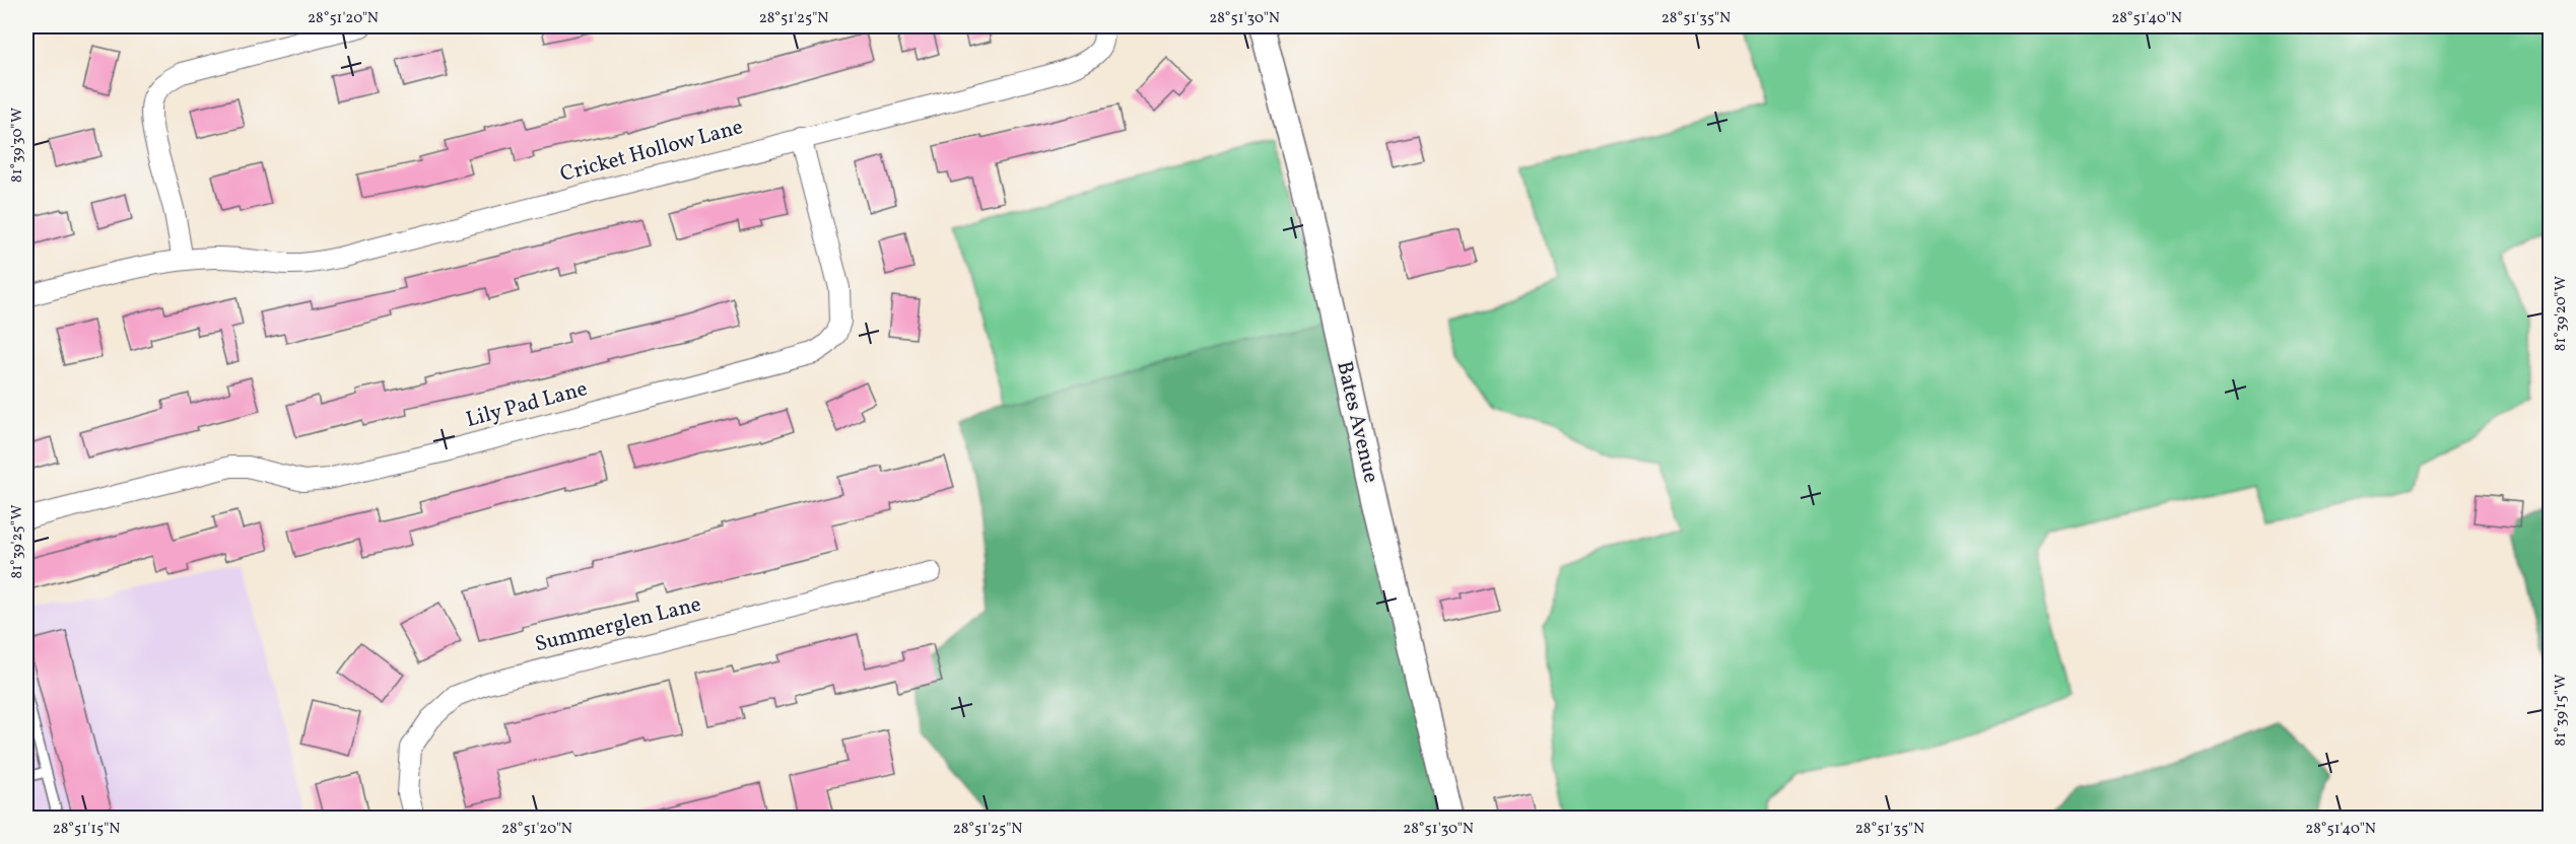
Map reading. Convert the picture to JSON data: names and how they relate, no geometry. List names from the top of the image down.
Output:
{
  "streets": {
    "street": [
      "Cricket Hollow Lane",
      "Lily Pad Lane",
      "Bates Avenue",
      "Summerglen Lane"
    ]
  },
  "crossings": [
    ["Cricket Hollow Lane", "Lily Pad Lane"]
  ],
  "coordinates": [
    "28°51'20\"N",
    "28°51'25\"N",
    "28°51'30\"N",
    "28°51'35\"N",
    "28°51'40\"N",
    "81°39'30\"W",
    "81°39'20\"W",
    "81°39'25\"W",
    "81°39'15\"W",
    "28°51'15\"N"
  ]
}
